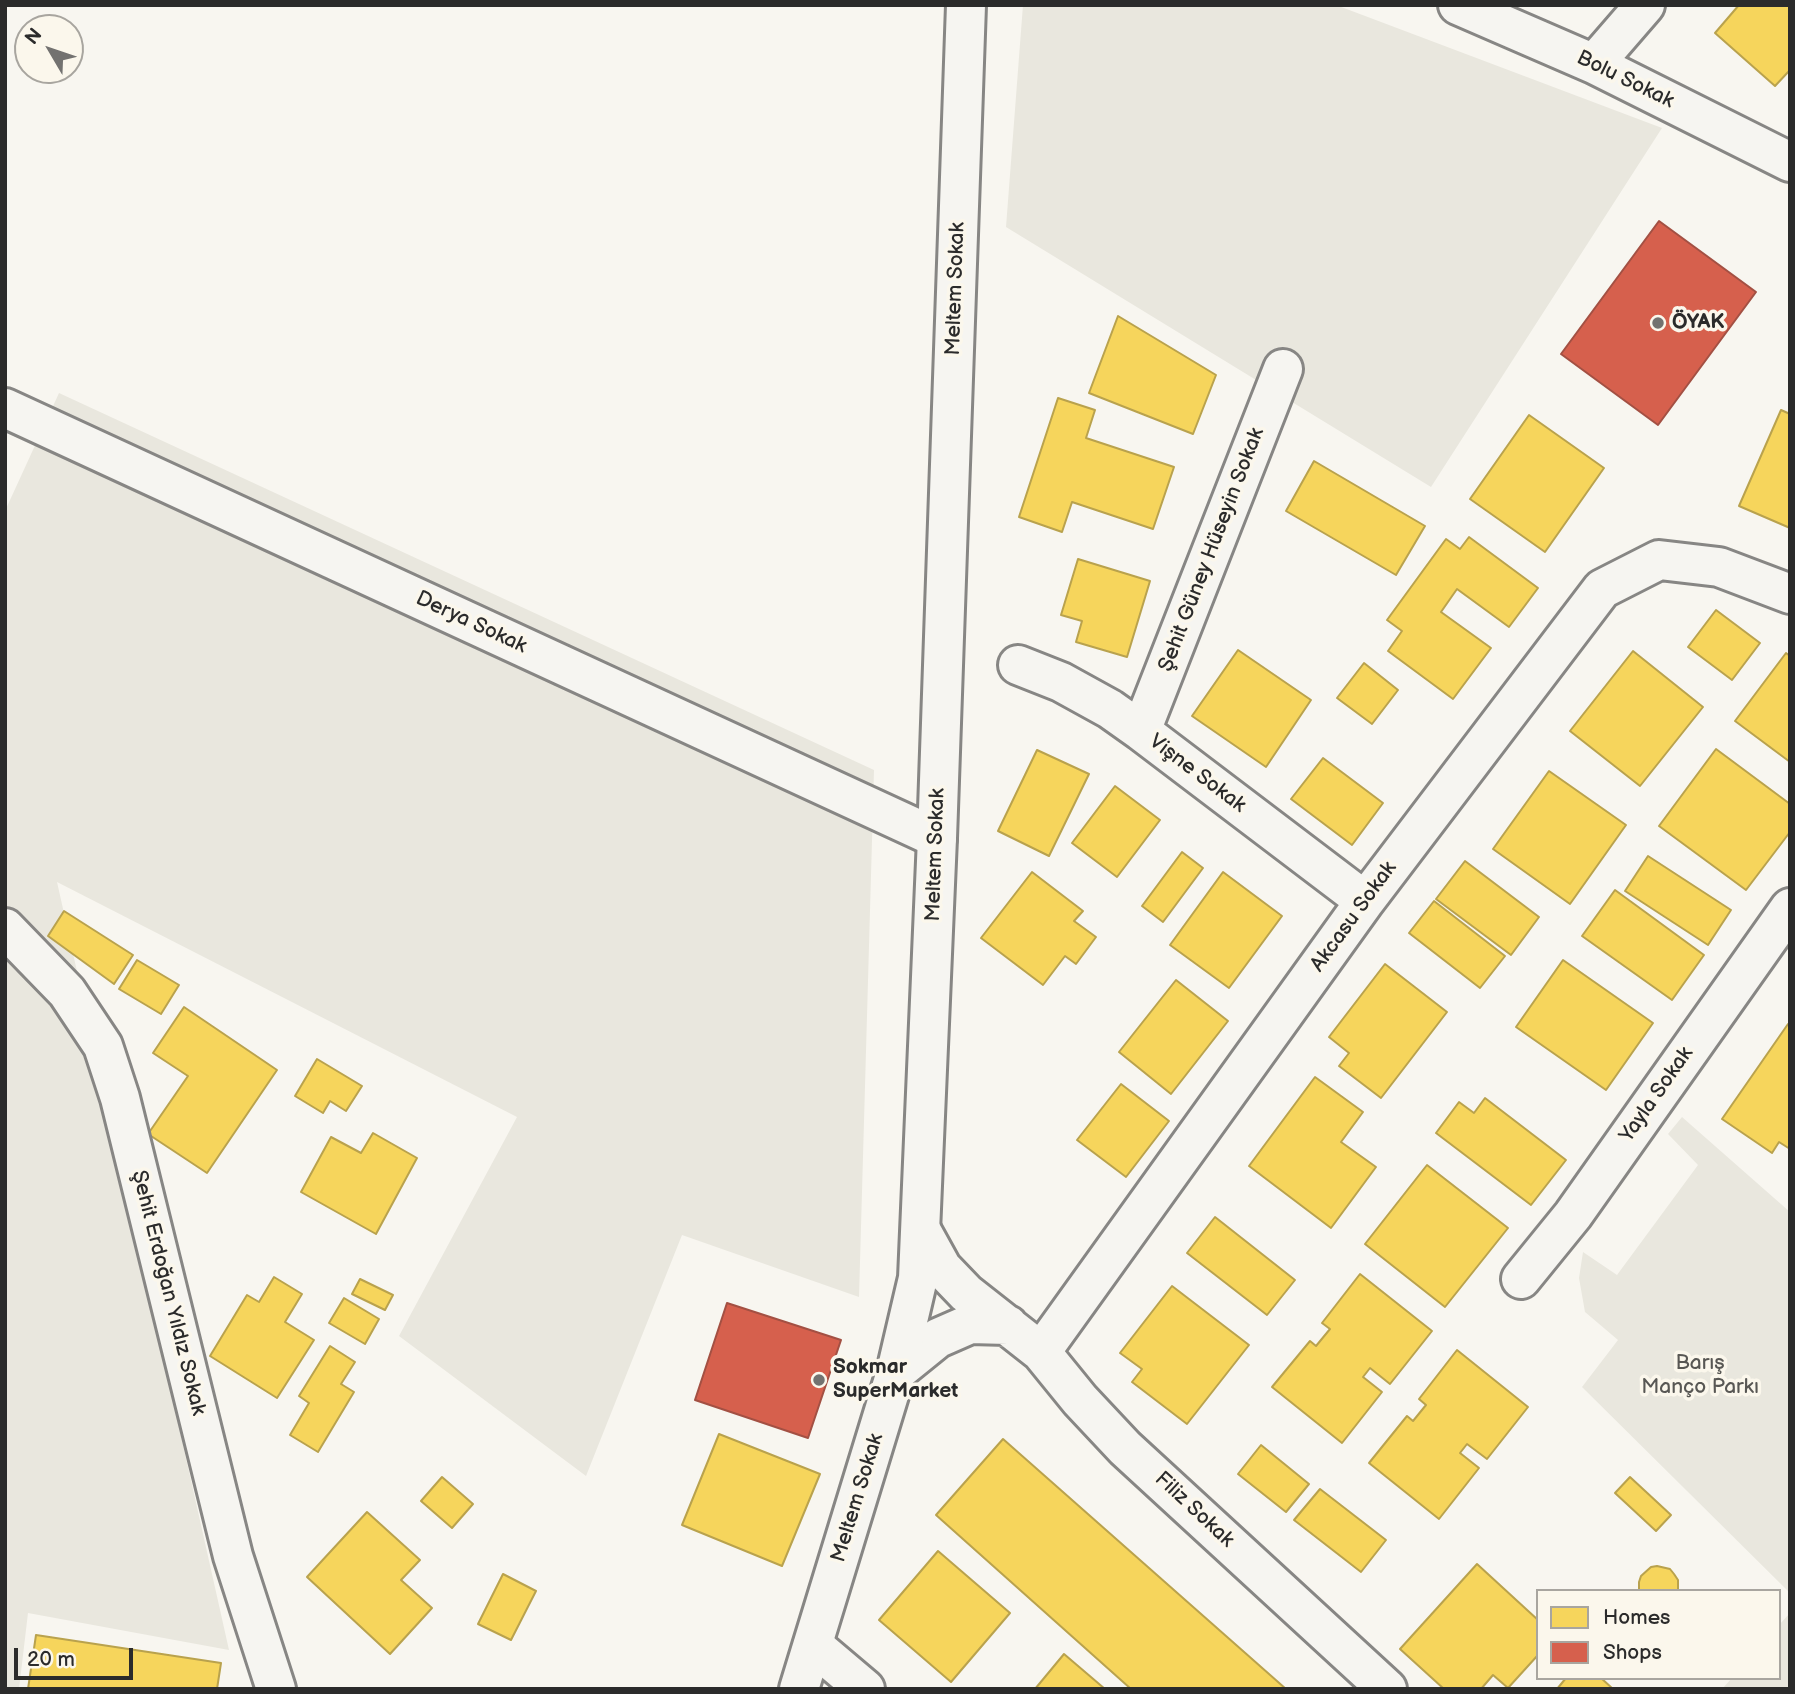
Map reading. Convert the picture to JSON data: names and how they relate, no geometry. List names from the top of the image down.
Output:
{
  "streets": {
    "street": [
      "Bolu Sokak",
      "Meltem Sokak",
      "Şehit Güney Hüseyin Sokak",
      "Derya Sokak",
      "Vişne Sokak",
      "Akcasu Sokak",
      "Yayla Sokak",
      "Şehit Erdoğan Yıldız Sokak",
      "Filiz Sokak"
    ]
  },
  "crossings": [
    ["Meltem Sokak", "Derya Sokak"],
    ["Meltem Sokak", "Filiz Sokak"],
    ["Şehit Güney Hüseyin Sokak", "Vişne Sokak"],
    ["Vişne Sokak", "Akcasu Sokak"],
    ["Akcasu Sokak", "Filiz Sokak"]
  ],
  "parks": ["Barış Manço Parkı"],
  "places": ["ÖYAK", "Sokmar SuperMarket"],
  "legend": ["Homes", "Shops"],
  "scale_bar": "20 m",
  "north": "top left"
}
